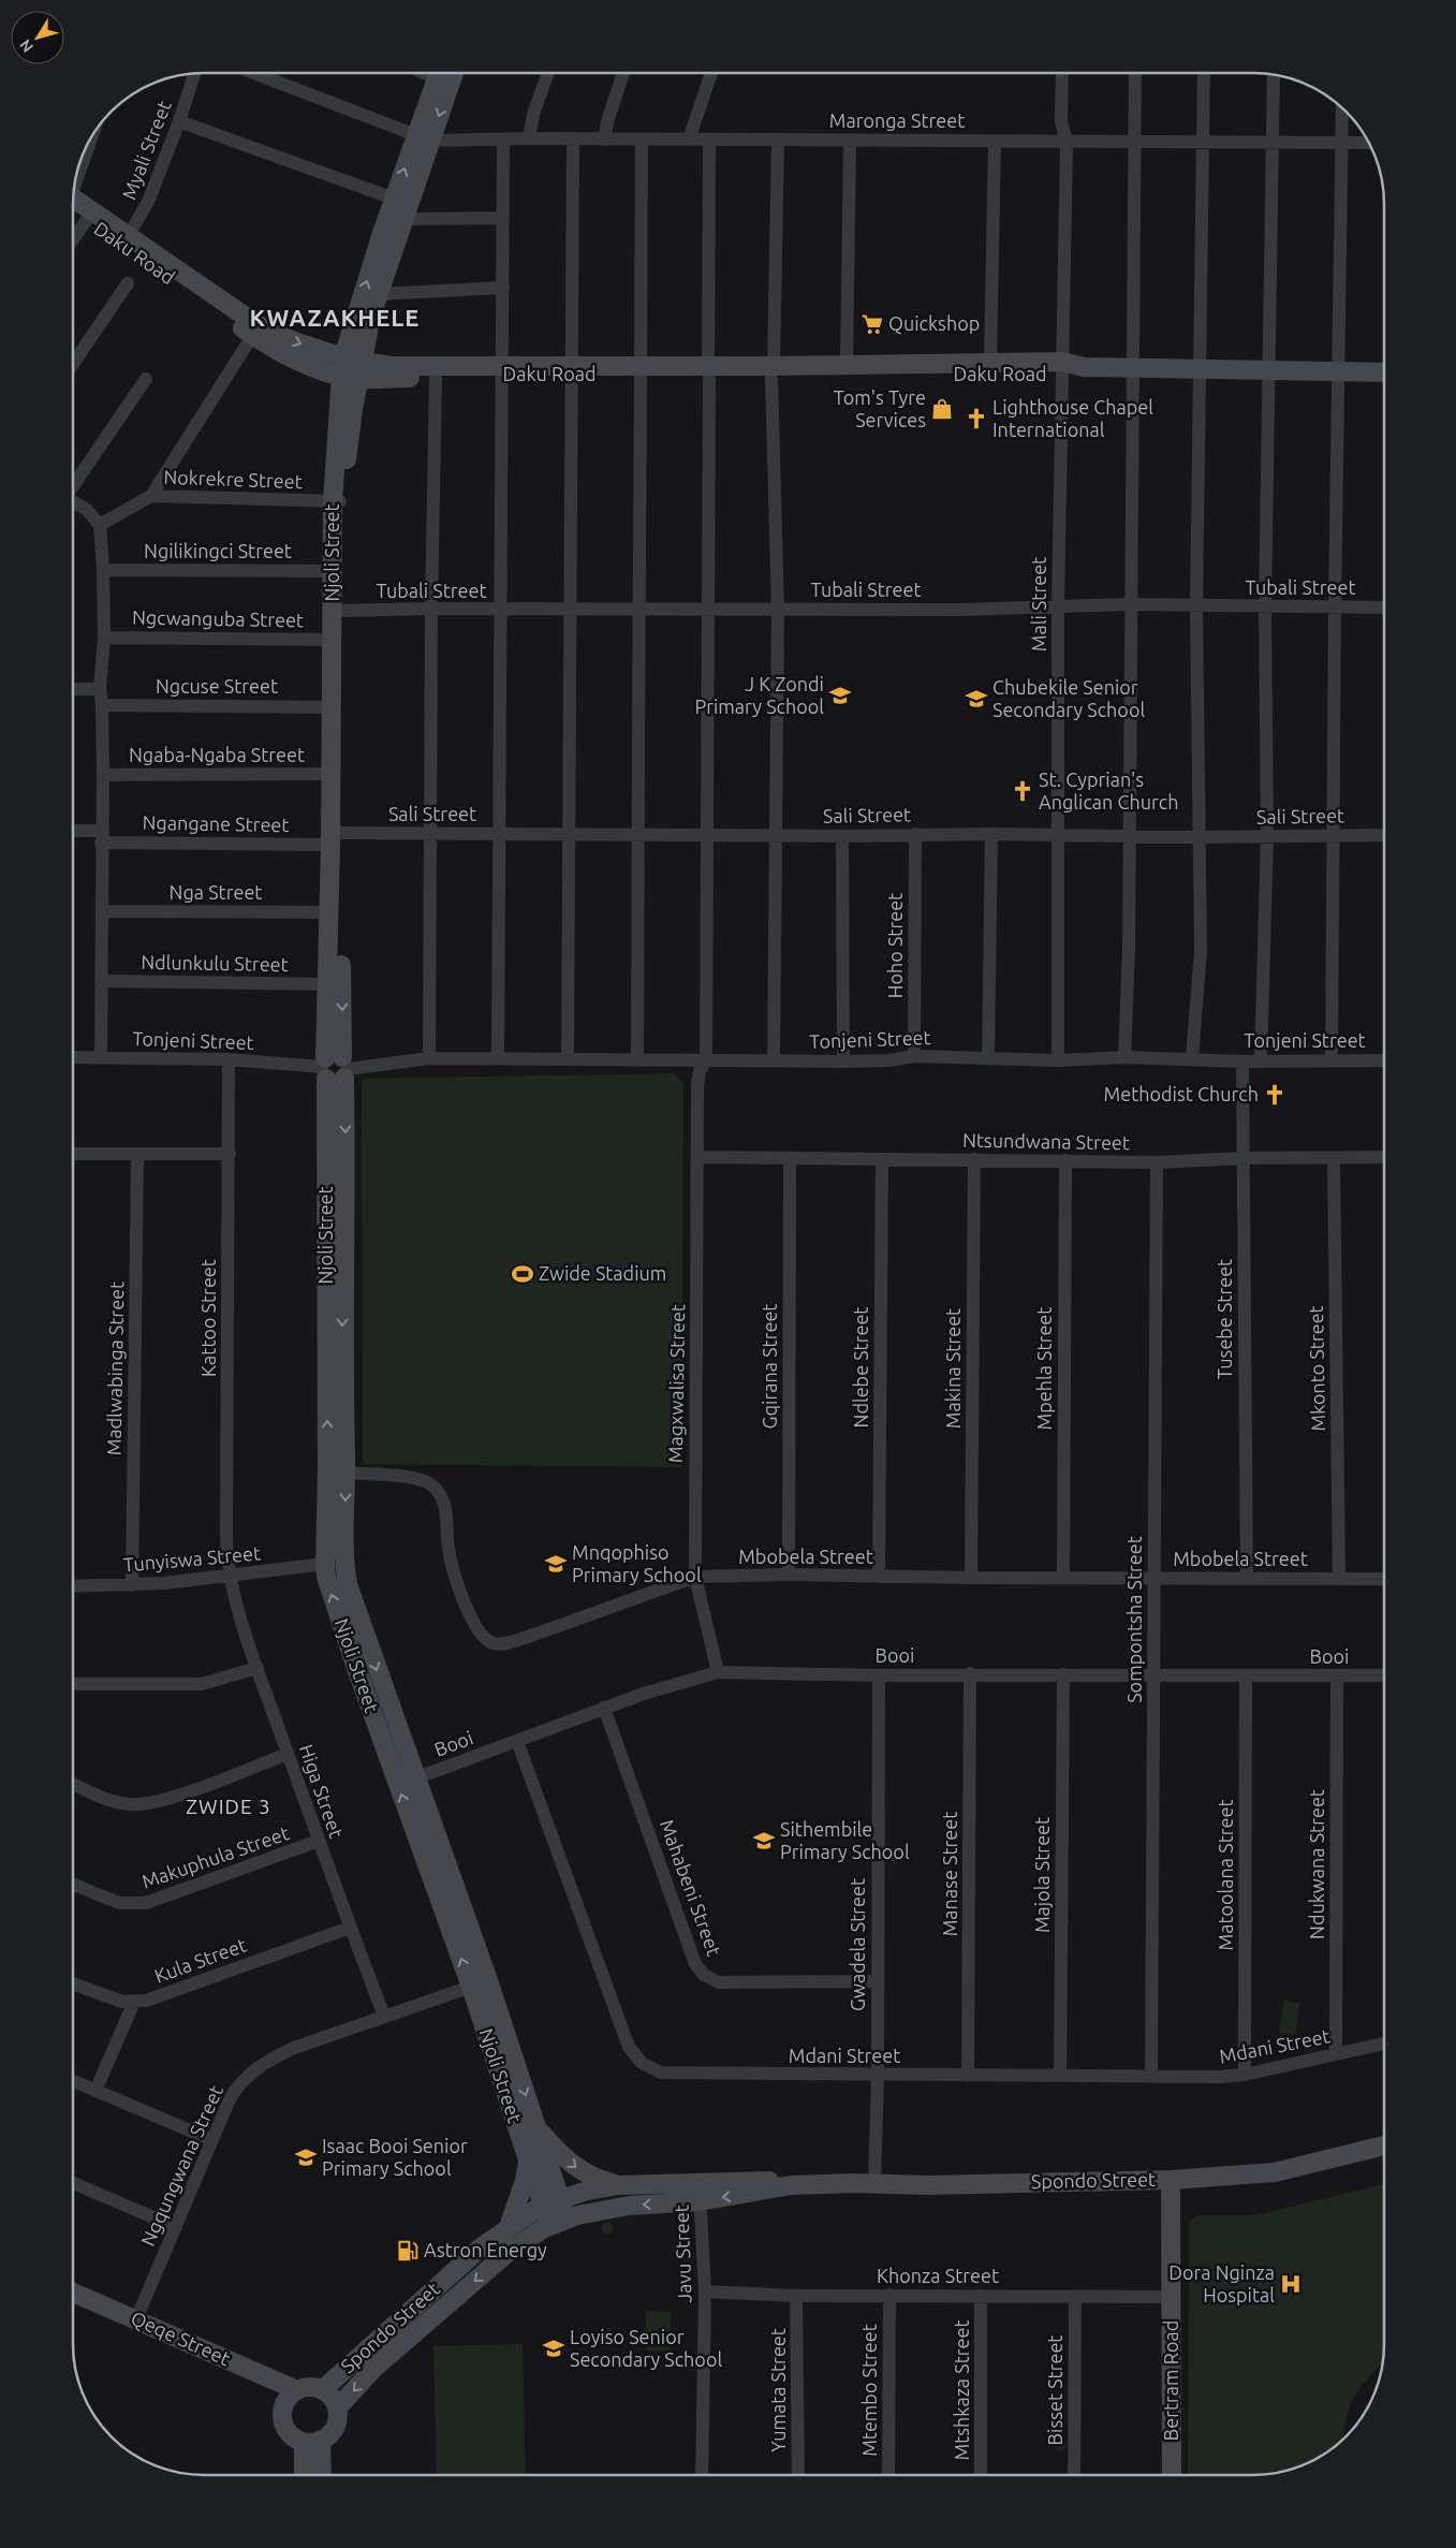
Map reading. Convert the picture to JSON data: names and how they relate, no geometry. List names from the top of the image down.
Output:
{
  "streets": {
    "main road": [
      "Daku Road",
      "Njoli Street",
      "Spondo Street",
      "Qeqe Street",
      "Bertram Road"
    ],
    "street": [
      "Maronga Street",
      "Myali Street",
      "Nokrekre Street",
      "Ngilikingci Street",
      "Tubali Street",
      "Mali Street",
      "Ngcwanguba Street",
      "Ngcuse Street",
      "Ngaba-Ngaba Street",
      "Sali Street",
      "Ngangane Street",
      "Nga Street",
      "Hoho Street",
      "Ndlunkulu Street",
      "Tonjeni Street",
      "Ntsundwana Street",
      "Kattoo Street",
      "Tusebe Street",
      "Gqirana Street",
      "Ndlebe Street",
      "Madlwabinga Street",
      "Makina Street",
      "Mpehla Street",
      "Mkonto Street",
      "Magxwalisa Street",
      "Mbobela Street",
      "Tunyiswa Street",
      "Sompontsha Street",
      "Booi",
      "Higa Street",
      "Makuphula Street",
      "Ndukwana Street",
      "Manase Street",
      "Majola Street",
      "Matoolana Street",
      "Mahabeni Street",
      "Gwadela Street",
      "Kula Street",
      "Mdani Street",
      "Ngqungwana Street",
      "Javu Street",
      "Khonza Street",
      "Yumata Street",
      "Mtembo Street",
      "Mtshkaza Street",
      "Bisset Street"
    ]
  },
  "crossings": [
    ["Maronga Street", "Njoli Street"],
    ["Maronga Street", "Mali Street"],
    ["Maronga Street", "Magxwalisa Street"],
    ["Myali Street", "Daku Road"],
    ["Daku Road", "Njoli Street"],
    ["Daku Road", "Mali Street"],
    ["Daku Road", "Magxwalisa Street"],
    ["Nokrekre Street", "Njoli Street"],
    ["Ngilikingci Street", "Njoli Street"],
    ["Njoli Street", "Tubali Street"],
    ["Njoli Street", "Ngcwanguba Street"],
    ["Njoli Street", "Ngcuse Street"],
    ["Njoli Street", "Ngaba-Ngaba Street"],
    ["Njoli Street", "Sali Street"],
    ["Njoli Street", "Ngangane Street"],
    ["Njoli Street", "Nga Street"],
    ["Njoli Street", "Ndlunkulu Street"],
    ["Njoli Street", "Tonjeni Street"],
    ["Njoli Street", "Mbobela Street"],
    ["Njoli Street", "Tunyiswa Street"],
    ["Njoli Street", "Booi"],
    ["Njoli Street", "Ngqungwana Street"],
    ["Njoli Street", "Spondo Street"],
    ["Tubali Street", "Mali Street"],
    ["Tubali Street", "Magxwalisa Street"],
    ["Mali Street", "Sali Street"],
    ["Mali Street", "Tonjeni Street"],
    ["Sali Street", "Ngangane Street"],
    ["Sali Street", "Hoho Street"],
    ["Sali Street", "Magxwalisa Street"],
    ["Hoho Street", "Tonjeni Street"],
    ["Tonjeni Street", "Kattoo Street"],
    ["Tonjeni Street", "Tusebe Street"],
    ["Tonjeni Street", "Magxwalisa Street"],
    ["Ntsundwana Street", "Tusebe Street"],
    ["Ntsundwana Street", "Gqirana Street"],
    ["Ntsundwana Street", "Ndlebe Street"],
    ["Ntsundwana Street", "Makina Street"],
    ["Ntsundwana Street", "Mpehla Street"],
    ["Ntsundwana Street", "Mkonto Street"],
    ["Ntsundwana Street", "Magxwalisa Street"],
    ["Ntsundwana Street", "Sompontsha Street"],
    ["Kattoo Street", "Tunyiswa Street"],
    ["Kattoo Street", "Higa Street"],
    ["Tusebe Street", "Mbobela Street"],
    ["Gqirana Street", "Mbobela Street"],
    ["Ndlebe Street", "Mbobela Street"],
    ["Madlwabinga Street", "Tunyiswa Street"],
    ["Makina Street", "Mbobela Street"],
    ["Mpehla Street", "Mbobela Street"],
    ["Mkonto Street", "Mbobela Street"],
    ["Magxwalisa Street", "Mbobela Street"],
    ["Magxwalisa Street", "Booi"],
    ["Mbobela Street", "Sompontsha Street"],
    ["Tunyiswa Street", "Higa Street"],
    ["Sompontsha Street", "Booi"],
    ["Sompontsha Street", "Mdani Street"],
    ["Booi", "Ndukwana Street"],
    ["Booi", "Manase Street"],
    ["Booi", "Majola Street"],
    ["Booi", "Matoolana Street"],
    ["Booi", "Mahabeni Street"],
    ["Booi", "Gwadela Street"],
    ["Booi", "Mdani Street"],
    ["Higa Street", "Makuphula Street"],
    ["Higa Street", "Kula Street"],
    ["Higa Street", "Ngqungwana Street"],
    ["Ndukwana Street", "Mdani Street"],
    ["Manase Street", "Mdani Street"],
    ["Majola Street", "Mdani Street"],
    ["Matoolana Street", "Mdani Street"],
    ["Mahabeni Street", "Gwadela Street"],
    ["Gwadela Street", "Mdani Street"],
    ["Gwadela Street", "Spondo Street"],
    ["Ngqungwana Street", "Qeqe Street"],
    ["Spondo Street", "Javu Street"],
    ["Spondo Street", "Qeqe Street"],
    ["Spondo Street", "Bertram Road"],
    ["Javu Street", "Khonza Street"],
    ["Khonza Street", "Bertram Road"],
    ["Khonza Street", "Yumata Street"],
    ["Khonza Street", "Mtembo Street"],
    ["Khonza Street", "Mtshkaza Street"],
    ["Khonza Street", "Bisset Street"]
  ],
  "districts": ["KWAZAKHELE", "ZWIDE 3"],
  "places": {
    "supermarket": ["Quickshop"],
    "shop": ["Tom's Tyre Services"],
    "church": ["Lighthouse Chapel International", "St. Cyprian's Anglican Church", "Methodist Church"],
    "school or university": [
      "J K Zondi Primary School",
      "Chubekile Senior Secondary School",
      "Mnqophiso Primary School",
      "Sithembile Primary School",
      "Isaac Booi Senior Primary School",
      "Loyiso Senior Secondary School"
    ],
    "sports": ["Zwide Stadium"],
    "fuel station": ["Astron Energy"],
    "hospital": ["Dora Nginza Hospital"]
  },
  "north": "bottom left"
}
